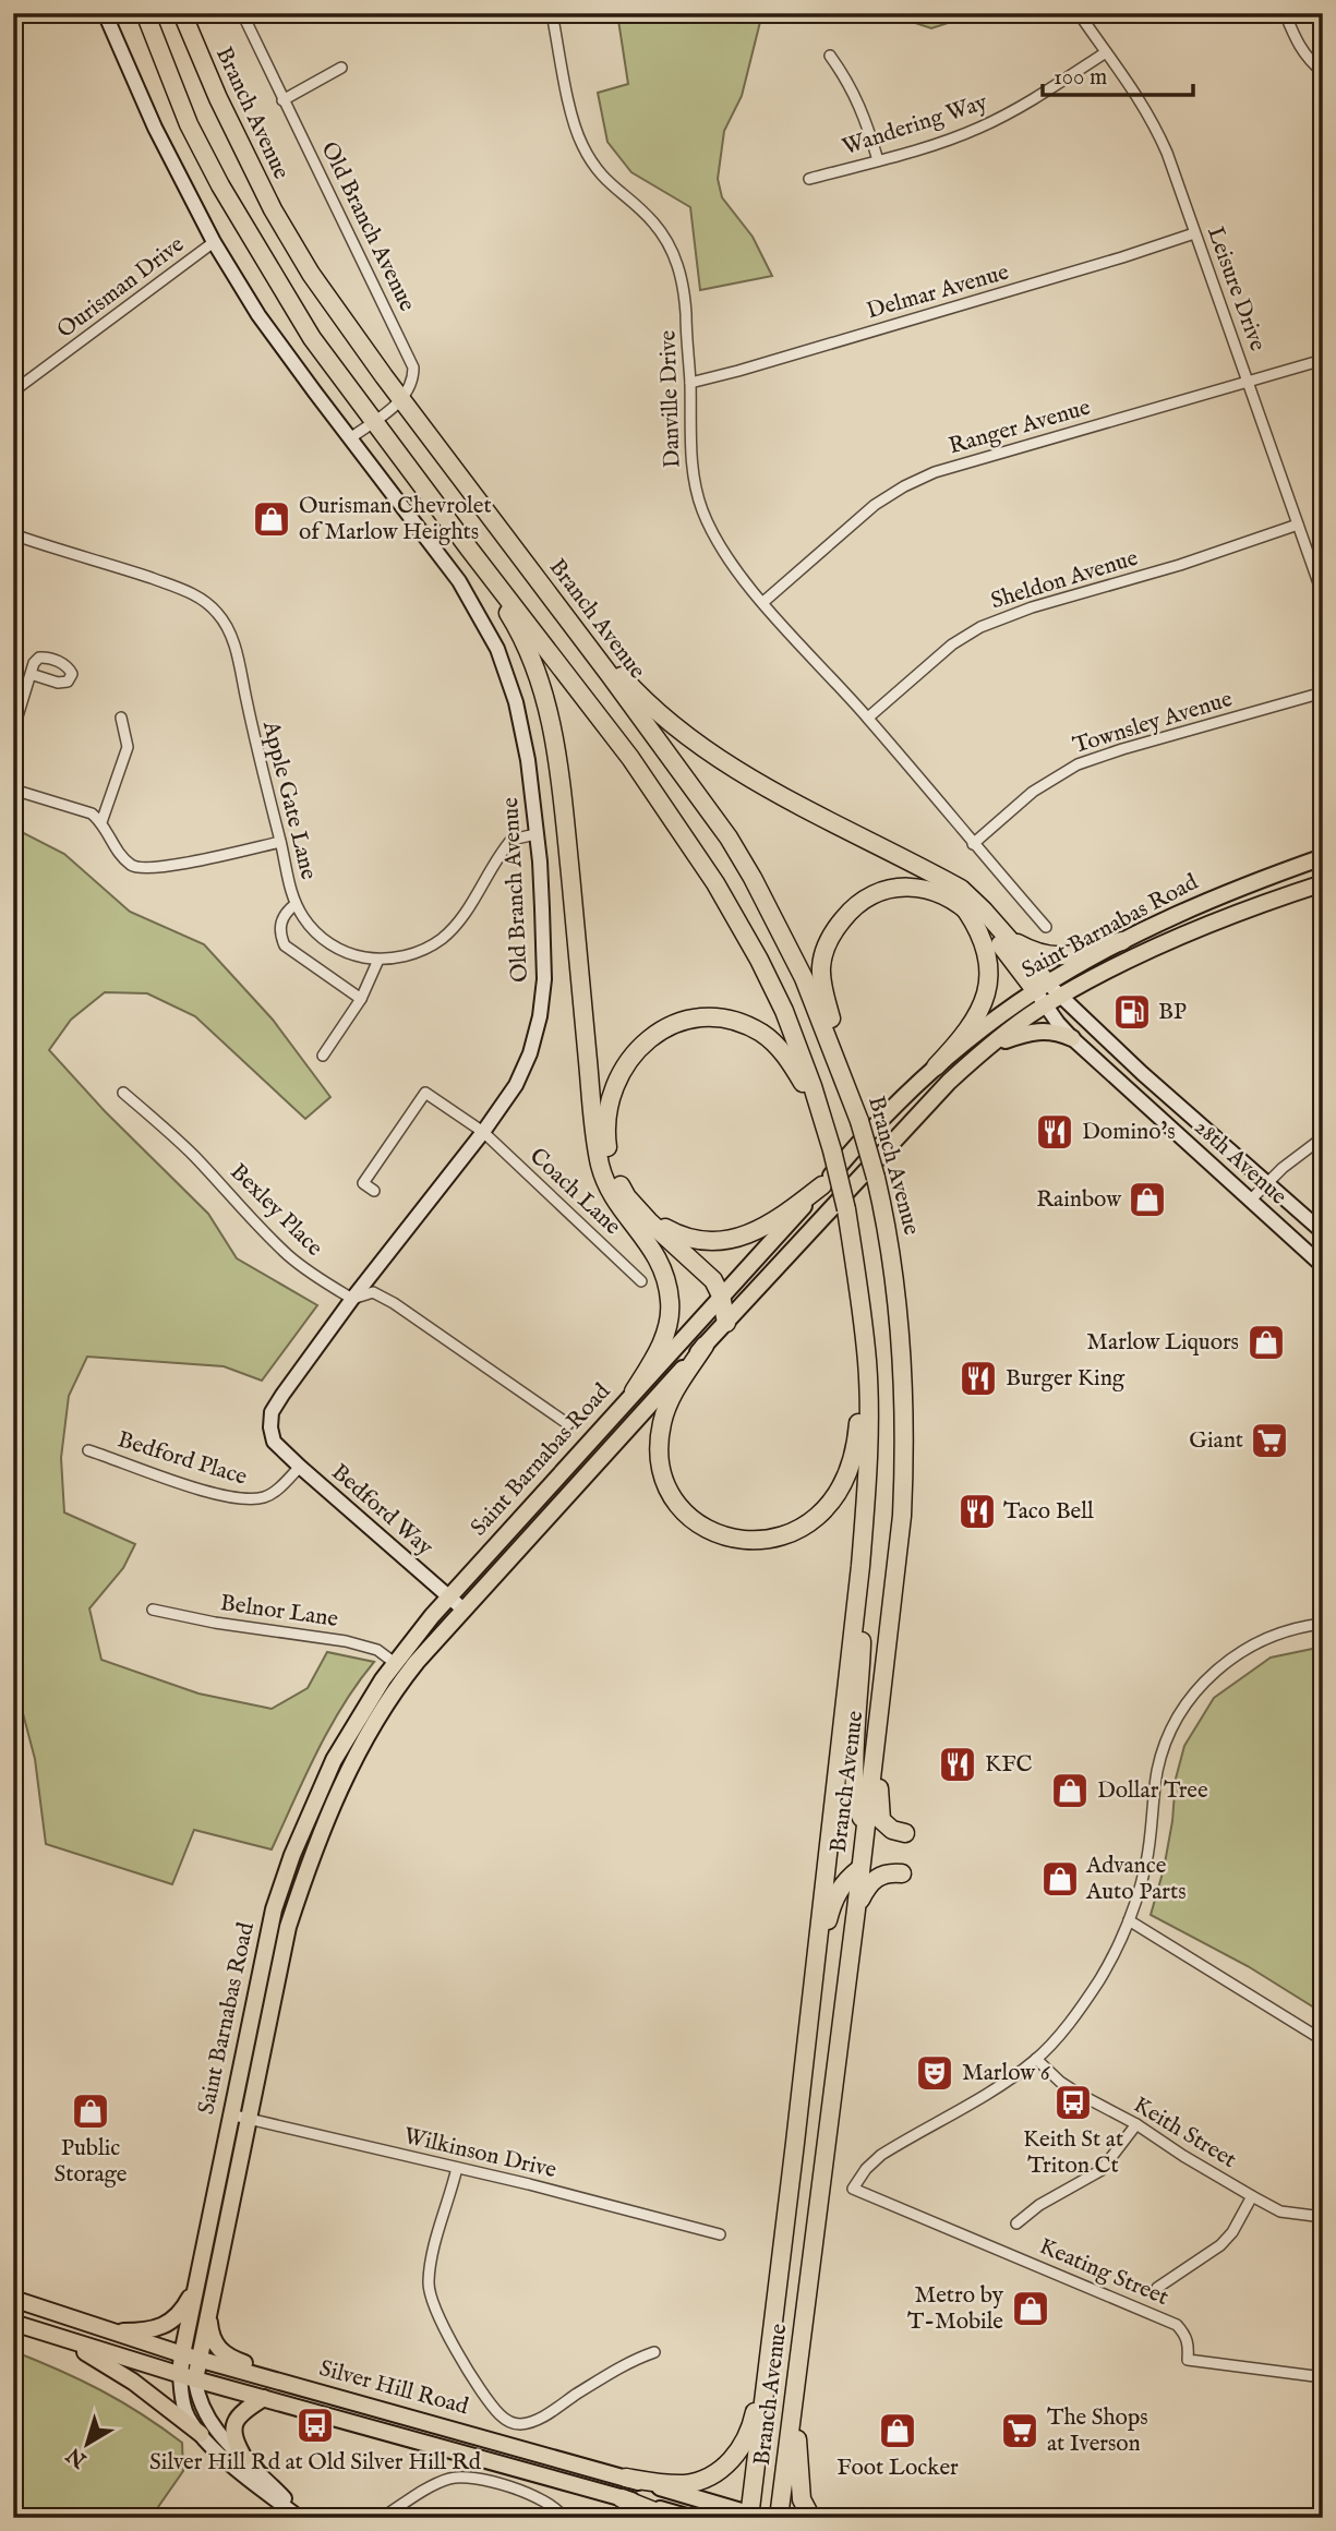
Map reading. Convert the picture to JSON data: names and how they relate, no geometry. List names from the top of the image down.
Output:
{
  "streets": {
    "highway": ["Branch Avenue"],
    "main road": ["Saint Barnabas Road", "Silver Hill Road"],
    "street": [
      "Wandering Way",
      "Old Branch Avenue",
      "Ourisman Drive",
      "Leisure Drive",
      "Delmar Avenue",
      "Danville Drive",
      "Ranger Avenue",
      "Sheldon Avenue",
      "Townsley Avenue",
      "Apple Gate Lane",
      "28th Avenue",
      "Coach Lane",
      "Bexley Place",
      "Bedford Place",
      "Bedford Way",
      "Belnor Lane",
      "Keith Street",
      "Wilkinson Drive",
      "Keating Street"
    ]
  },
  "crossings": [
    ["Branch Avenue", "Old Branch Avenue"],
    ["Branch Avenue", "Silver Hill Road"],
    ["Wandering Way", "Leisure Drive"],
    ["Old Branch Avenue", "Ourisman Drive"],
    ["Old Branch Avenue", "Coach Lane"],
    ["Old Branch Avenue", "Bexley Place"],
    ["Old Branch Avenue", "Bedford Way"],
    ["Leisure Drive", "Delmar Avenue"],
    ["Leisure Drive", "Ranger Avenue"],
    ["Leisure Drive", "Sheldon Avenue"],
    ["Delmar Avenue", "Danville Drive"],
    ["Danville Drive", "Ranger Avenue"],
    ["Danville Drive", "Sheldon Avenue"],
    ["Danville Drive", "Townsley Avenue"],
    ["Saint Barnabas Road", "28th Avenue"],
    ["Saint Barnabas Road", "Bedford Way"],
    ["Saint Barnabas Road", "Belnor Lane"],
    ["Saint Barnabas Road", "Wilkinson Drive"],
    ["Saint Barnabas Road", "Silver Hill Road"],
    ["Bedford Place", "Bedford Way"],
    ["Keith Street", "Keating Street"]
  ],
  "places": {
    "shop": [
      "Ourisman Chevrolet of Marlow Heights",
      "Rainbow",
      "Marlow Liquors",
      "Dollar Tree",
      "Advance Auto Parts",
      "Public Storage",
      "Metro by T-Mobile",
      "Foot Locker"
    ],
    "fuel station": ["BP"],
    "restaurant": [
      "Domino's",
      "Burger King",
      "Taco Bell",
      "KFC"
    ],
    "supermarket": ["Giant", "The Shops at Iverson"],
    "theatre": ["Marlow 6"],
    "bus stop": ["Keith St at Triton Ct", "Silver Hill Rd at Old Silver Hill Rd"]
  },
  "scale_bar": "100 m",
  "north": "bottom left"
}
